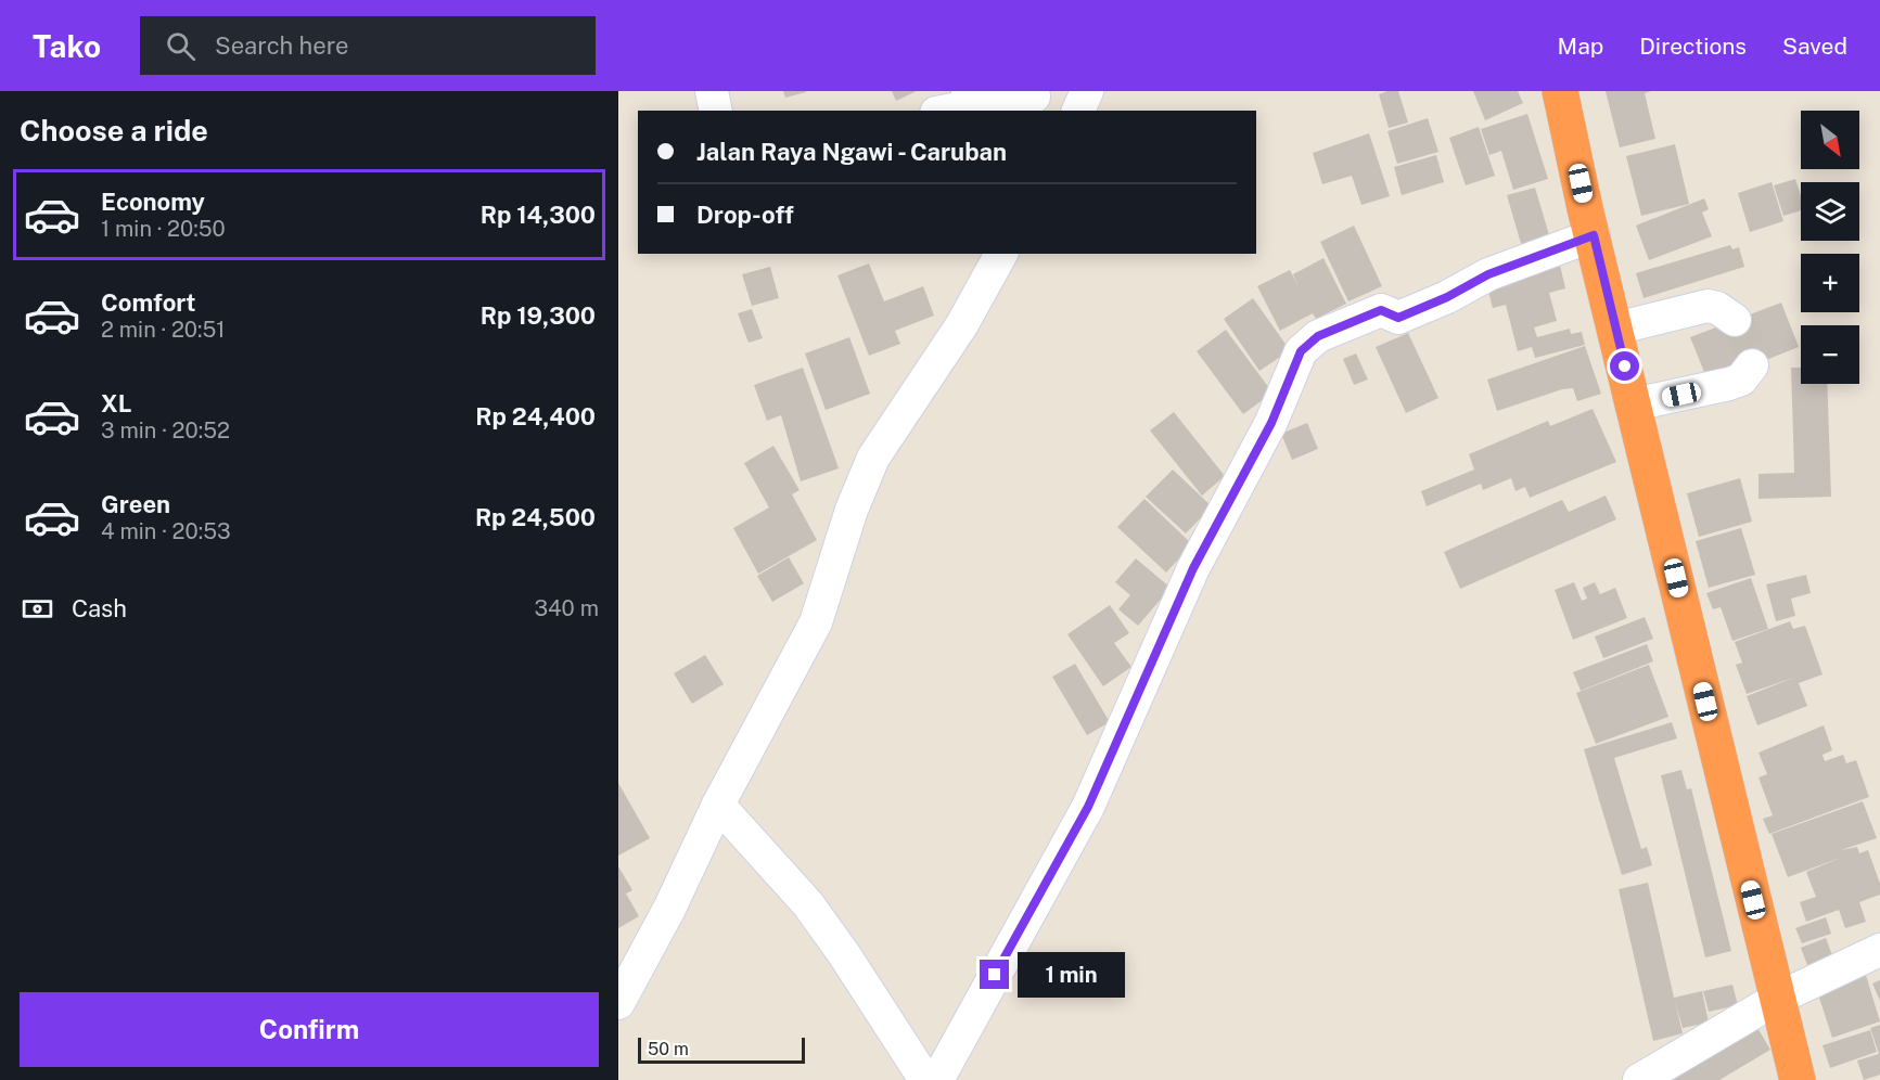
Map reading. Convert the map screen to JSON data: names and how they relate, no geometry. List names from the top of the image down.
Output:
{
  "scale_bar": "50 m",
  "north": "bottom right",
  "page": {
    "header": "Tako",
    "search": "Search here",
    "nav": ["Map", "Directions", "Saved"],
    "heading": "Choose a ride",
    "map_buttons": ["+", "−"],
    "banner": ["Jalan Raya Ngawi - Caruban", "Drop-off"],
    "list": [
      {
        "name": "Economy",
        "note": "1 min · 20:50",
        "value": "Rp 14,300"
      },
      {
        "name": "Comfort",
        "note": "2 min · 20:51",
        "value": "Rp 19,300"
      },
      {
        "name": "XL",
        "note": "3 min · 20:52",
        "value": "Rp 24,400"
      },
      {
        "name": "Green",
        "note": "4 min · 20:53",
        "value": "Rp 24,500"
      }
    ],
    "pay": ["Cash", "340 m"],
    "bubble": "1 min",
    "buttons": "Confirm",
    "scale": "50 m"
  }
}
